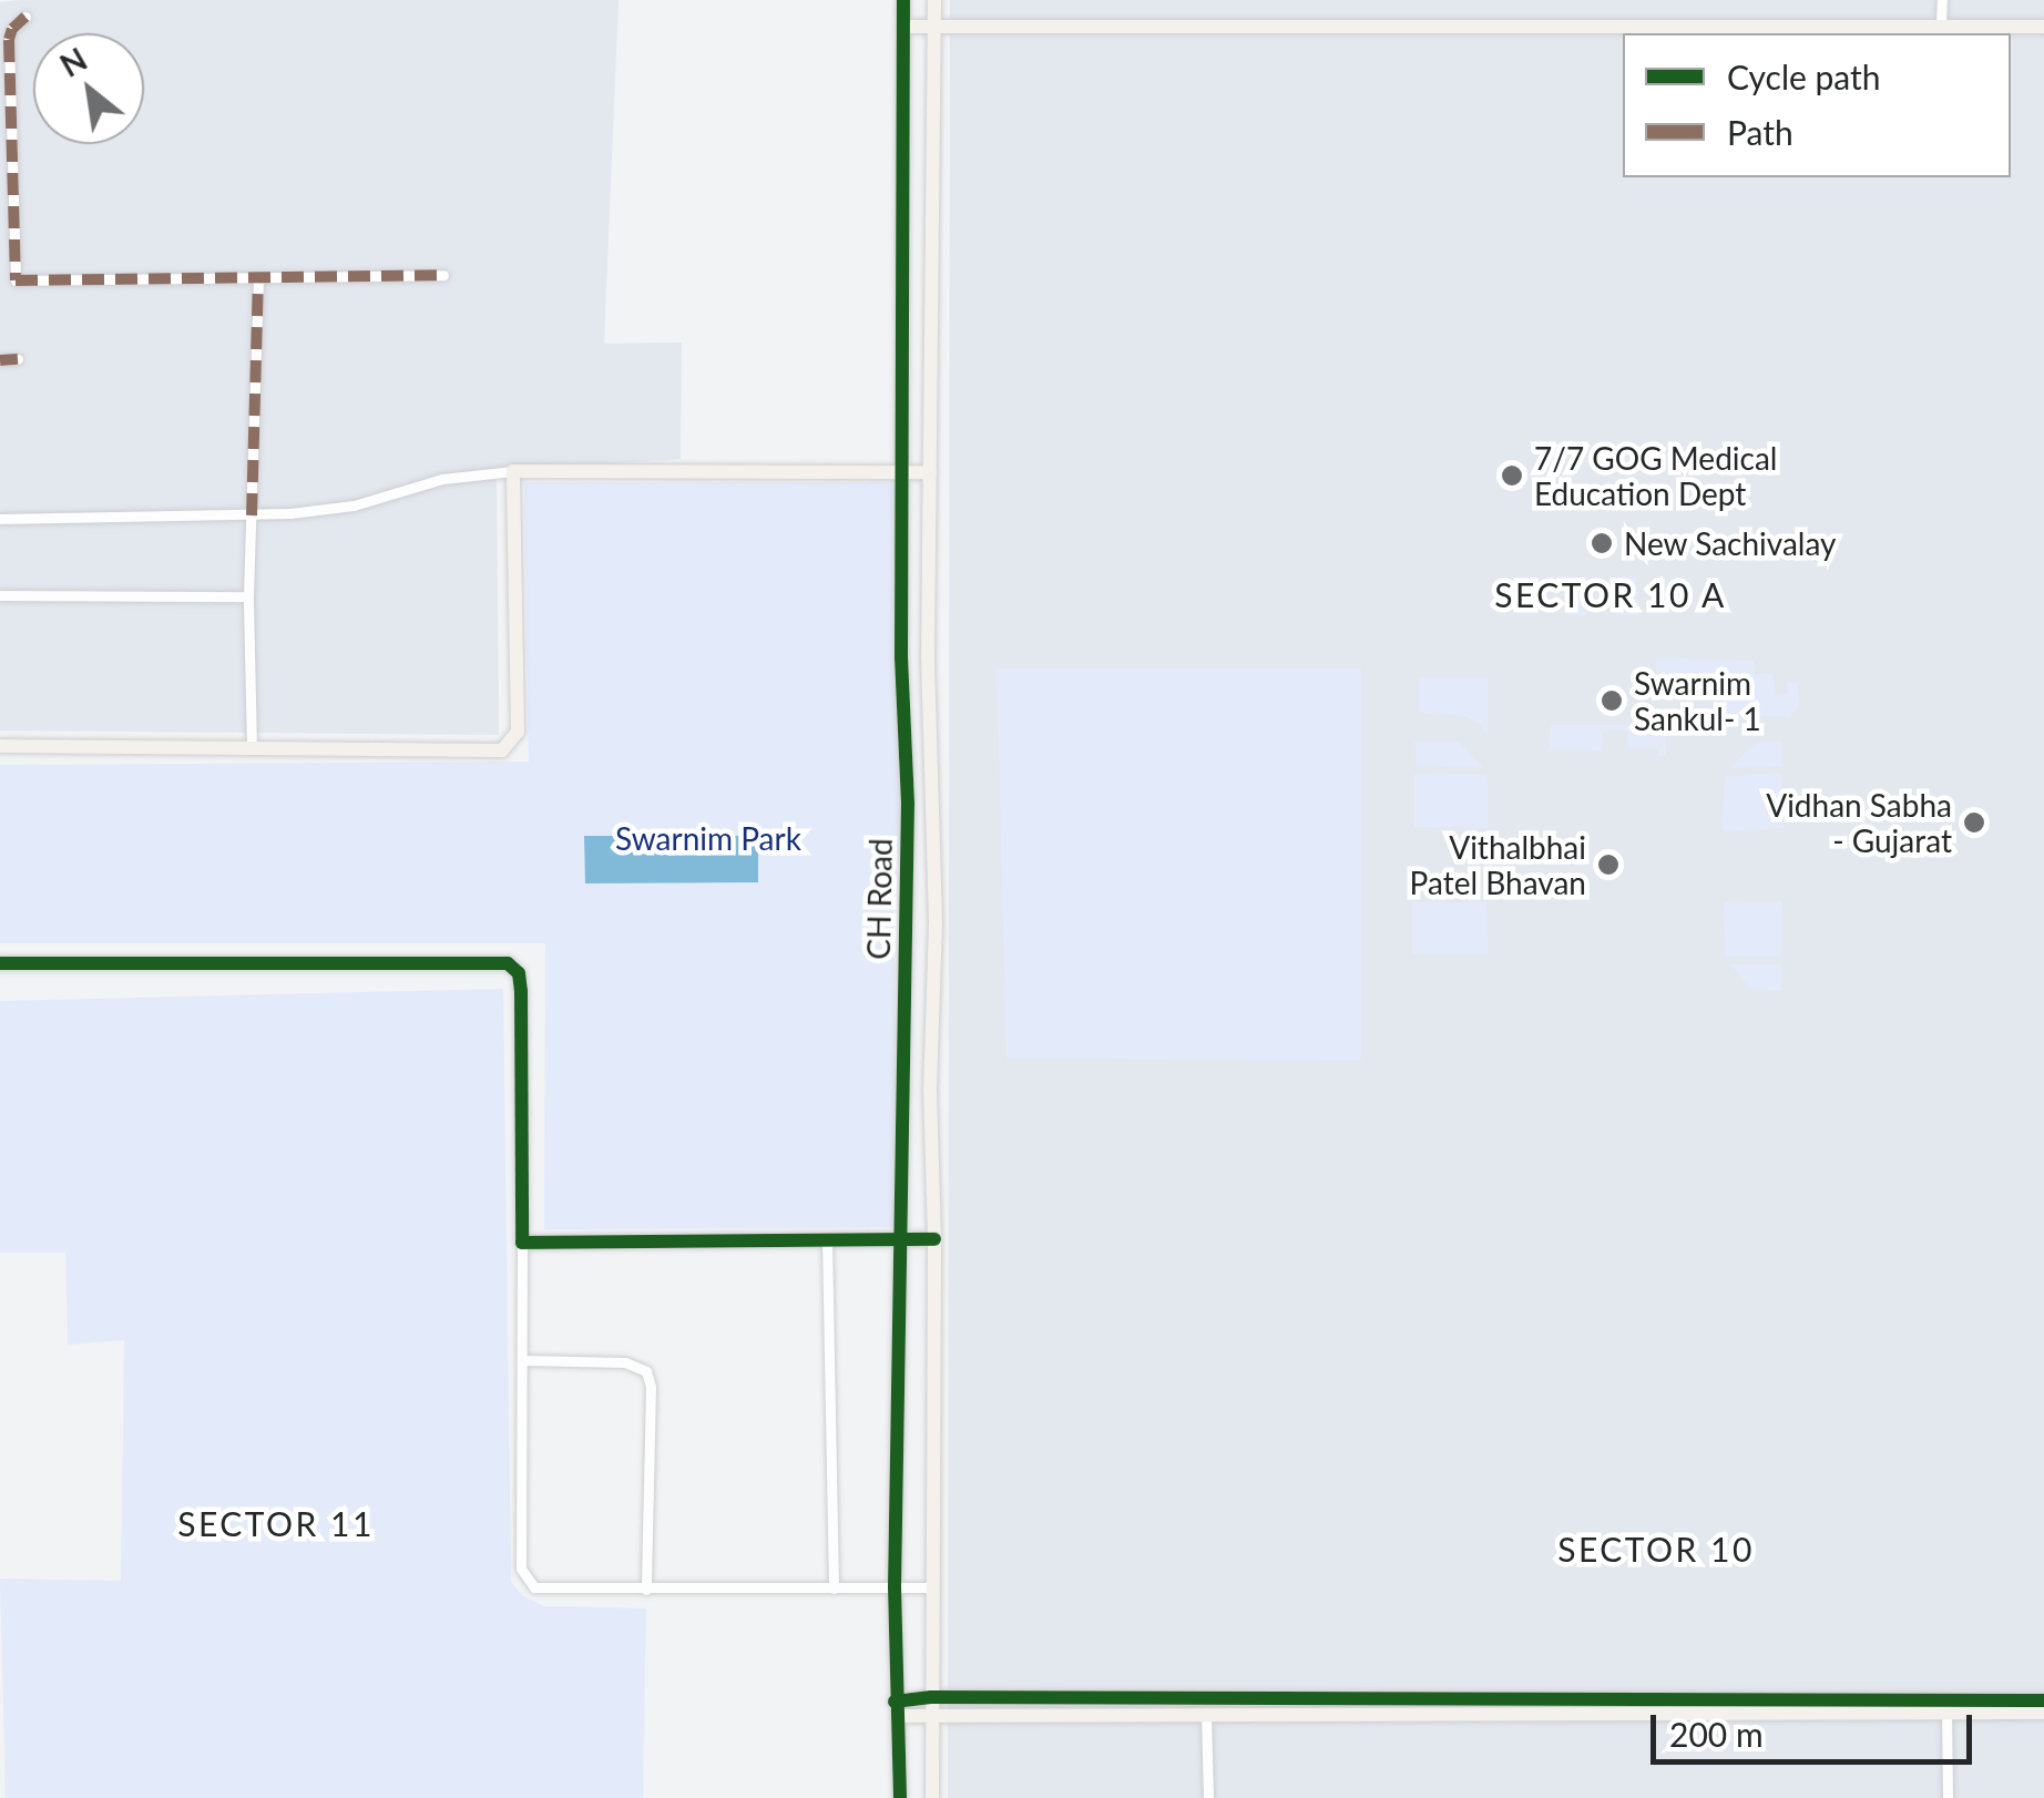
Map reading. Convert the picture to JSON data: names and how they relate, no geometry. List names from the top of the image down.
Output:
{
  "streets": {
    "street": ["CH Road"]
  },
  "districts": ["SECTOR 10 A", "SECTOR 11", "SECTOR 10"],
  "parks": ["Swarnim Park"],
  "places": [
    "7/7 GOG Medical Education Dept",
    "New Sachivalay",
    "Swarnim Sankul- 1",
    "Vidhan Sabha - Gujarat",
    "Vithalbhai Patel Bhavan"
  ],
  "legend": ["Cycle path", "Path"],
  "scale_bar": "200 m",
  "north": "top left"
}
